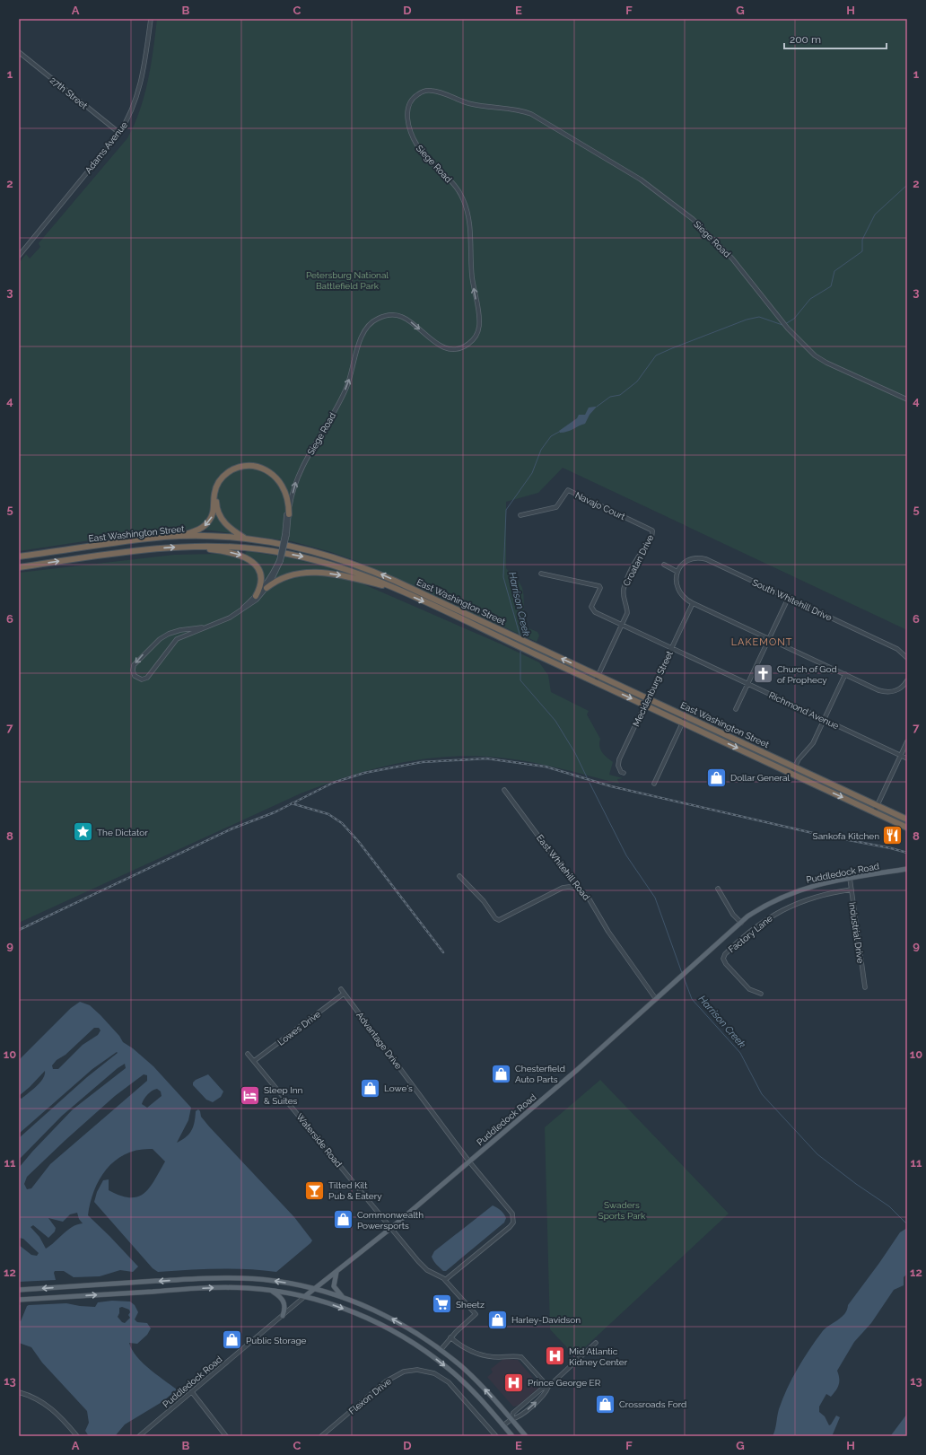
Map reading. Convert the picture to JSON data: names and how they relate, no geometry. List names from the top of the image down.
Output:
{
  "streets": {
    "highway": ["East Washington Street"],
    "main road": ["Puddledock Road"],
    "street": [
      "27th Street",
      "Adams Avenue",
      "Siege Road",
      "Navajo Court",
      "Croatan Drive",
      "South Whitehill Drive",
      "Mecklenburg Street",
      "Richmond Avenue",
      "East Whitehill Road",
      "Industrial Drive",
      "Factory Lane",
      "Lowes Drive",
      "Advantage Drive",
      "Waterside Road",
      "Flexon Drive"
    ]
  },
  "crossings": [
    ["27th Street", "Adams Avenue"],
    ["Navajo Court", "Croatan Drive"],
    ["East Washington Street", "Mecklenburg Street"],
    ["Croatan Drive", "Richmond Avenue"],
    ["Mecklenburg Street", "Richmond Avenue"],
    ["East Whitehill Road", "Puddledock Road"],
    ["Puddledock Road", "Industrial Drive"],
    ["Puddledock Road", "Advantage Drive"],
    ["Puddledock Road", "Waterside Road"],
    ["Industrial Drive", "Factory Lane"],
    ["Lowes Drive", "Advantage Drive"],
    ["Lowes Drive", "Waterside Road"],
    ["Advantage Drive", "Waterside Road"]
  ],
  "districts": ["LAKEMONT"],
  "water": ["Harrison Creek"],
  "parks": ["Petersburg National Battlefield Park", "Swaders Sports Park"],
  "places": {
    "church": ["Church of God of Prophecy"],
    "shop": [
      "Dollar General",
      "Chesterfield Auto Parts",
      "Lowe's",
      "Commonwealth Powersports",
      "Harley-Davidson",
      "Public Storage",
      "Crossroads Ford"
    ],
    "place": ["The Dictator"],
    "restaurant": ["Sankofa Kitchen"],
    "hotel": ["Sleep Inn & Suites"],
    "bar": ["Tilted Kilt Pub & Eatery"],
    "supermarket": ["Sheetz"],
    "hospital": ["Mid Atlantic Kidney Center", "Prince George ER"]
  },
  "scale_bar": "200 m",
  "grid": {
    "columns": [
      "A",
      "B",
      "C",
      "D",
      "E",
      "F",
      "G",
      "H"
    ],
    "rows": [
      "1",
      "2",
      "3",
      "4",
      "5",
      "6",
      "7",
      "8",
      "9",
      "10",
      "11",
      "12",
      "13"
    ]
  }
}
